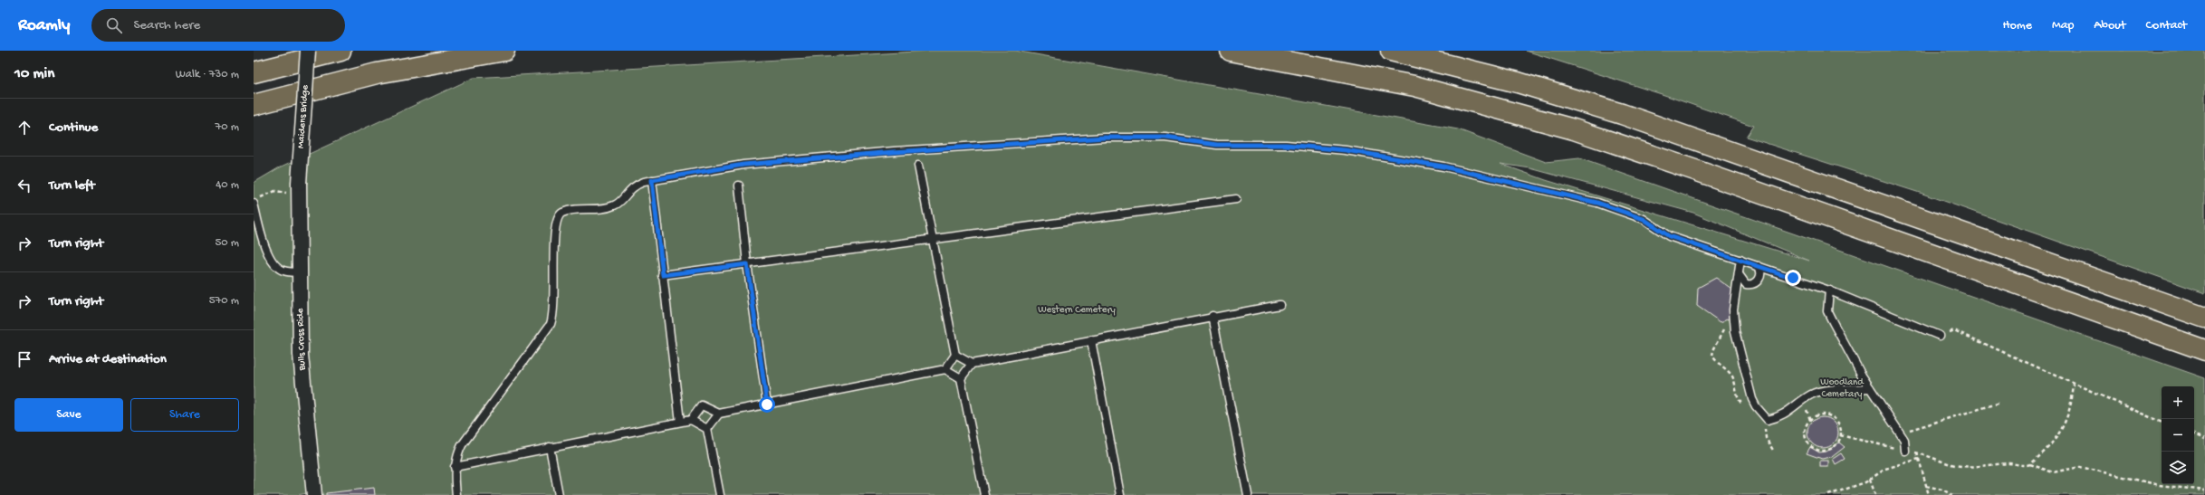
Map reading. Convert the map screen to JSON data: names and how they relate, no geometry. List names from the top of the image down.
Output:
{
  "streets": {
    "street": ["Maidens Bridge", "Bulls Cross Ride"]
  },
  "crossings": [
    ["Maidens Bridge", "Bulls Cross Ride"]
  ],
  "parks": ["Western Cemetery", "Woodland Cemetary"],
  "page": {
    "header": "Roamly",
    "search": "Search here",
    "nav": [
      "Home",
      "Map",
      "About",
      "Contact"
    ],
    "heading": ["10 min", "Walk · 730 m"],
    "list": [
      ["Continue", "70 m"],
      ["Turn left", "40 m"],
      ["Turn right", "50 m"],
      ["Turn right", "570 m"],
      "Arrive at destination"
    ],
    "map_buttons": ["+", "−"],
    "buttons": ["Save", "Share"]
  }
}
